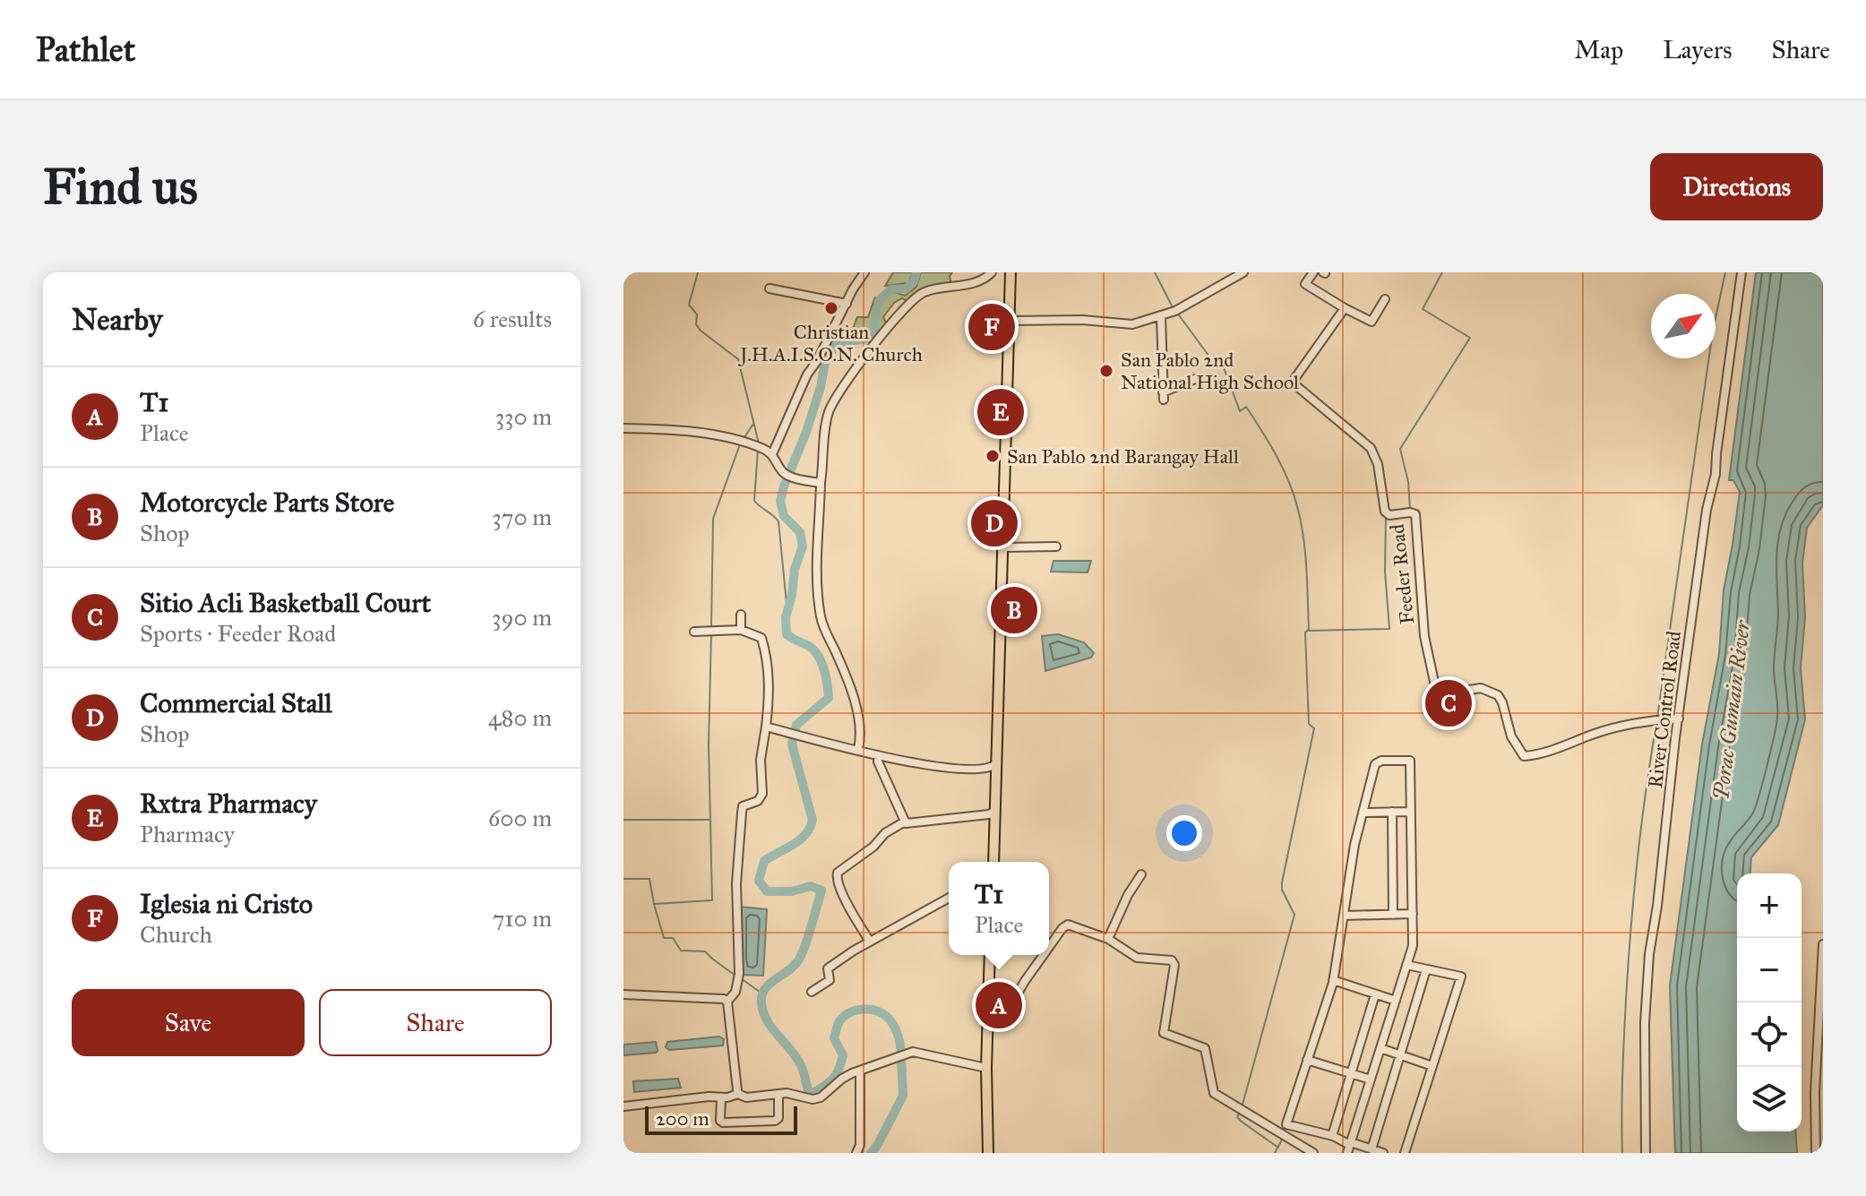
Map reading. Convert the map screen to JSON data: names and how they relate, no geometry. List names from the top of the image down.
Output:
{
  "streets": {
    "street": ["Feeder Road", "River Control Road"]
  },
  "crossings": [
    ["Feeder Road", "River Control Road"]
  ],
  "water": ["Porac Gumain River"],
  "places": ["Christian J.H.A.I.S.O.N. Church", "San Pablo 2nd National High School", "San Pablo 2nd Barangay Hall"],
  "scale_bar": "200 m",
  "north": "top right",
  "page": {
    "header": "Pathlet",
    "nav": ["Map", "Layers", "Share"],
    "buttons": [
      "Directions",
      ["Save", "Share"]
    ],
    "title": "Find us",
    "heading": ["Nearby", "6 results"],
    "pins": [
      "F",
      "E",
      "D",
      "B",
      "C",
      "A"
    ],
    "list": [
      {
        "mark": "A",
        "name": "T1",
        "note": "Place",
        "value": "330 m"
      },
      {
        "mark": "B",
        "name": "Motorcycle Parts Store",
        "note": "Shop",
        "value": "370 m"
      },
      {
        "mark": "C",
        "name": "Sitio Acli Basketball Court",
        "note": "Sports · Feeder Road",
        "value": "390 m"
      },
      {
        "mark": "D",
        "name": "Commercial Stall",
        "note": "Shop",
        "value": "480 m"
      },
      {
        "mark": "E",
        "name": "Rxtra Pharmacy",
        "note": "Pharmacy",
        "value": "600 m"
      },
      {
        "mark": "F",
        "name": "Iglesia ni Cristo",
        "note": "Church",
        "value": "710 m"
      }
    ],
    "popup": ["T1", "Place"],
    "map_buttons": ["+", "−"],
    "scale": "200 m"
  }
}
